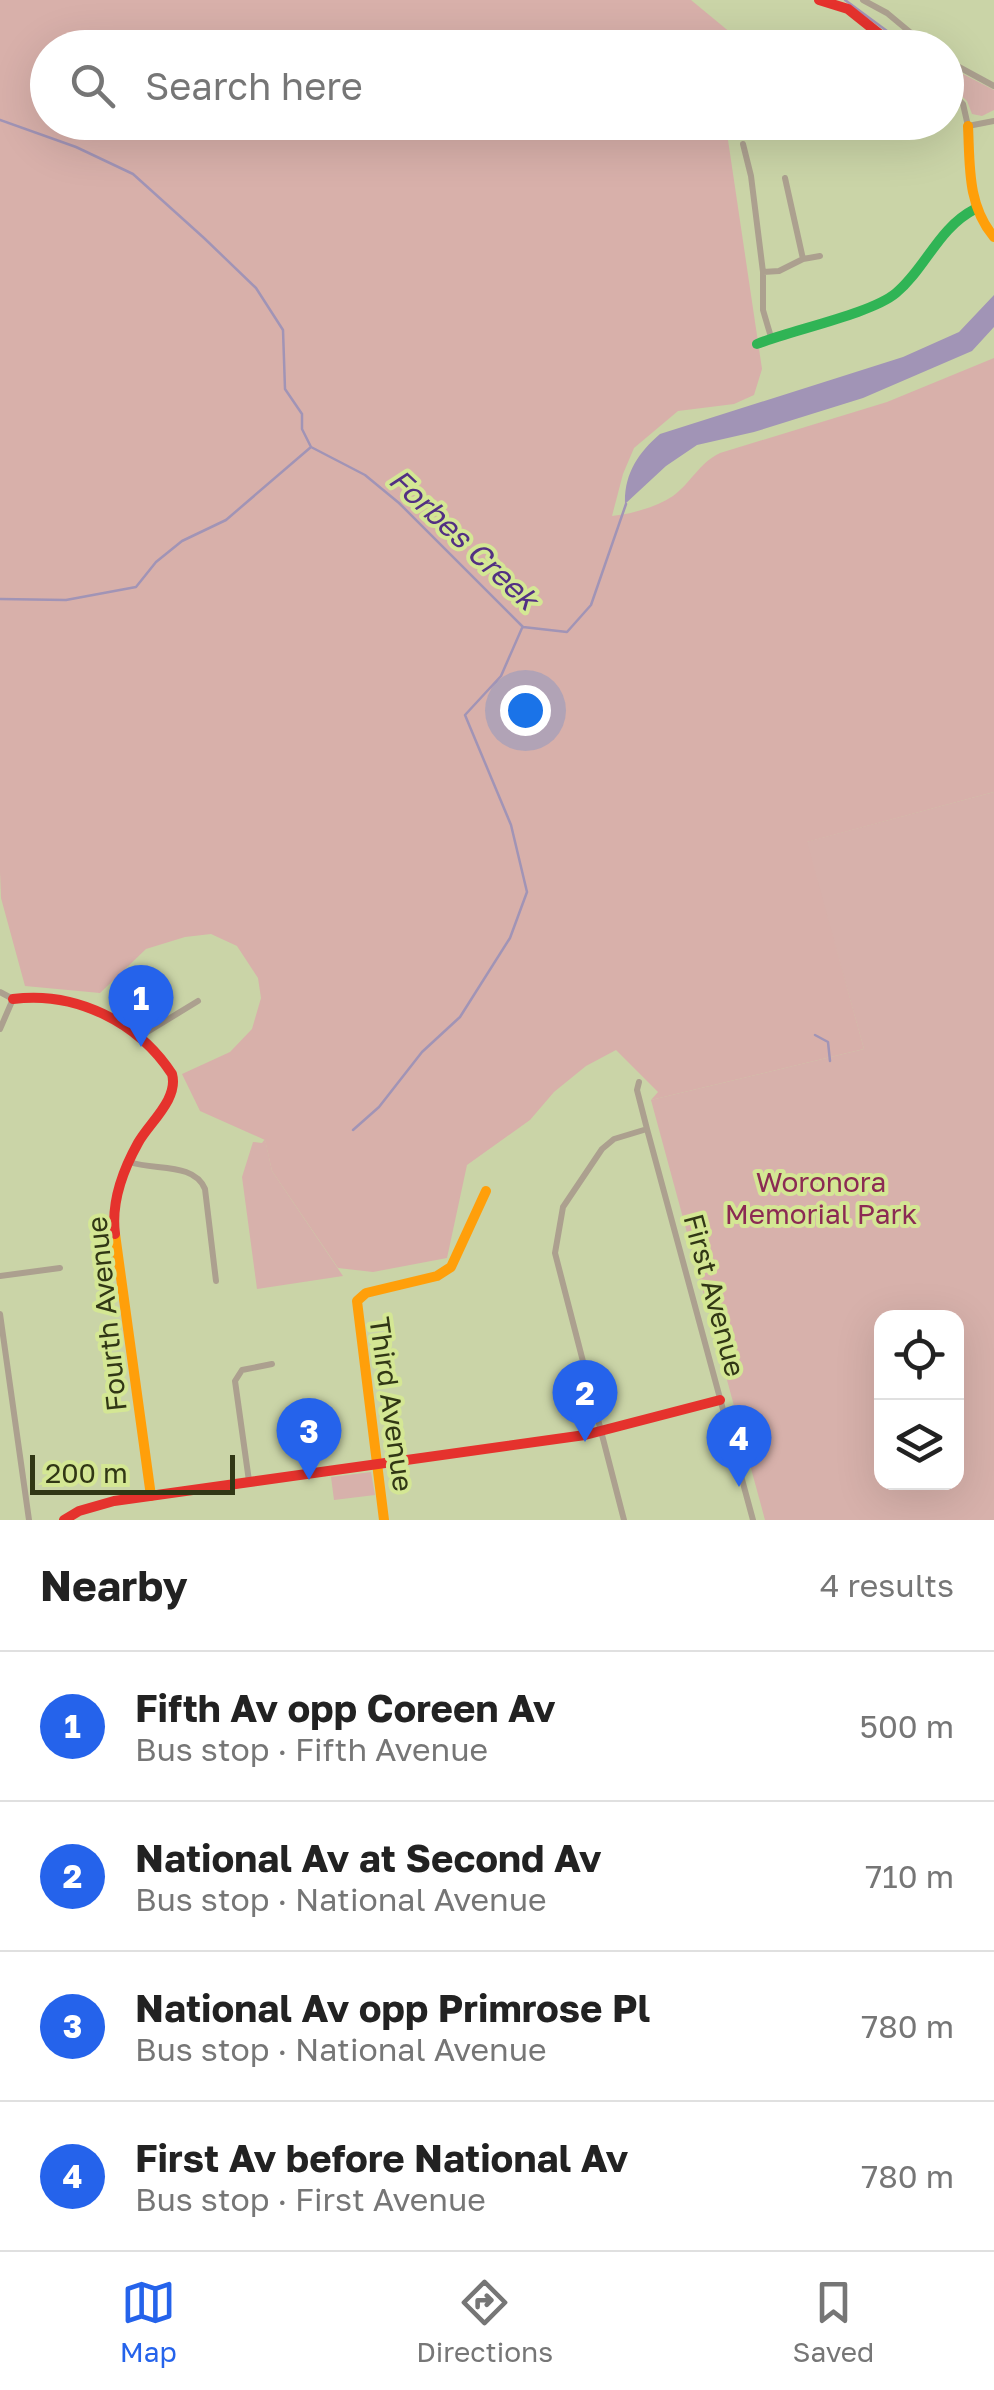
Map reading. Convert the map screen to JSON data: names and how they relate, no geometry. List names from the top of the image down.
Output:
{
  "streets": {
    "street": ["First Avenue", "Fourth Avenue", "Third Avenue"]
  },
  "water": ["Forbes Creek"],
  "parks": ["Woronora Memorial Park"],
  "scale_bar": "200 m",
  "page": {
    "search": "Search here",
    "pins": [
      "1",
      "2",
      "3",
      "4"
    ],
    "scale": "200 m",
    "heading": ["Nearby", "4 results"],
    "list": [
      {
        "mark": "1",
        "name": "Fifth Av opp Coreen Av",
        "note": "Bus stop · Fifth Avenue",
        "value": "500 m"
      },
      {
        "mark": "2",
        "name": "National Av at Second Av",
        "note": "Bus stop · National Avenue",
        "value": "710 m"
      },
      {
        "mark": "3",
        "name": "National Av opp Primrose Pl",
        "note": "Bus stop · National Avenue",
        "value": "780 m"
      },
      {
        "mark": "4",
        "name": "First Av before National Av",
        "note": "Bus stop · First Avenue",
        "value": "780 m"
      }
    ],
    "nav": ["Map", "Directions", "Saved"]
  }
}
